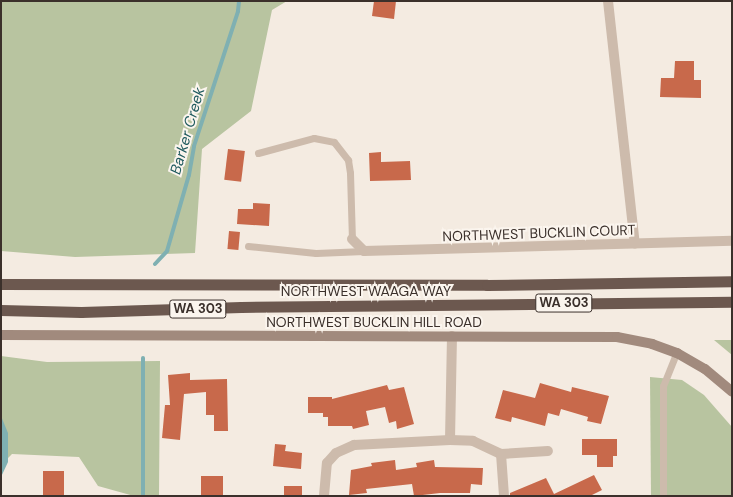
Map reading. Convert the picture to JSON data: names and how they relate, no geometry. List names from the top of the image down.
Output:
{
  "streets": {
    "highway": ["NORTHWEST WAAGA WAY", "WA 303"],
    "main road": ["NORTHWEST BUCKLIN HILL ROAD"],
    "street": ["NORTHWEST BUCKLIN COURT"]
  },
  "water": ["Barker Creek"]
}
